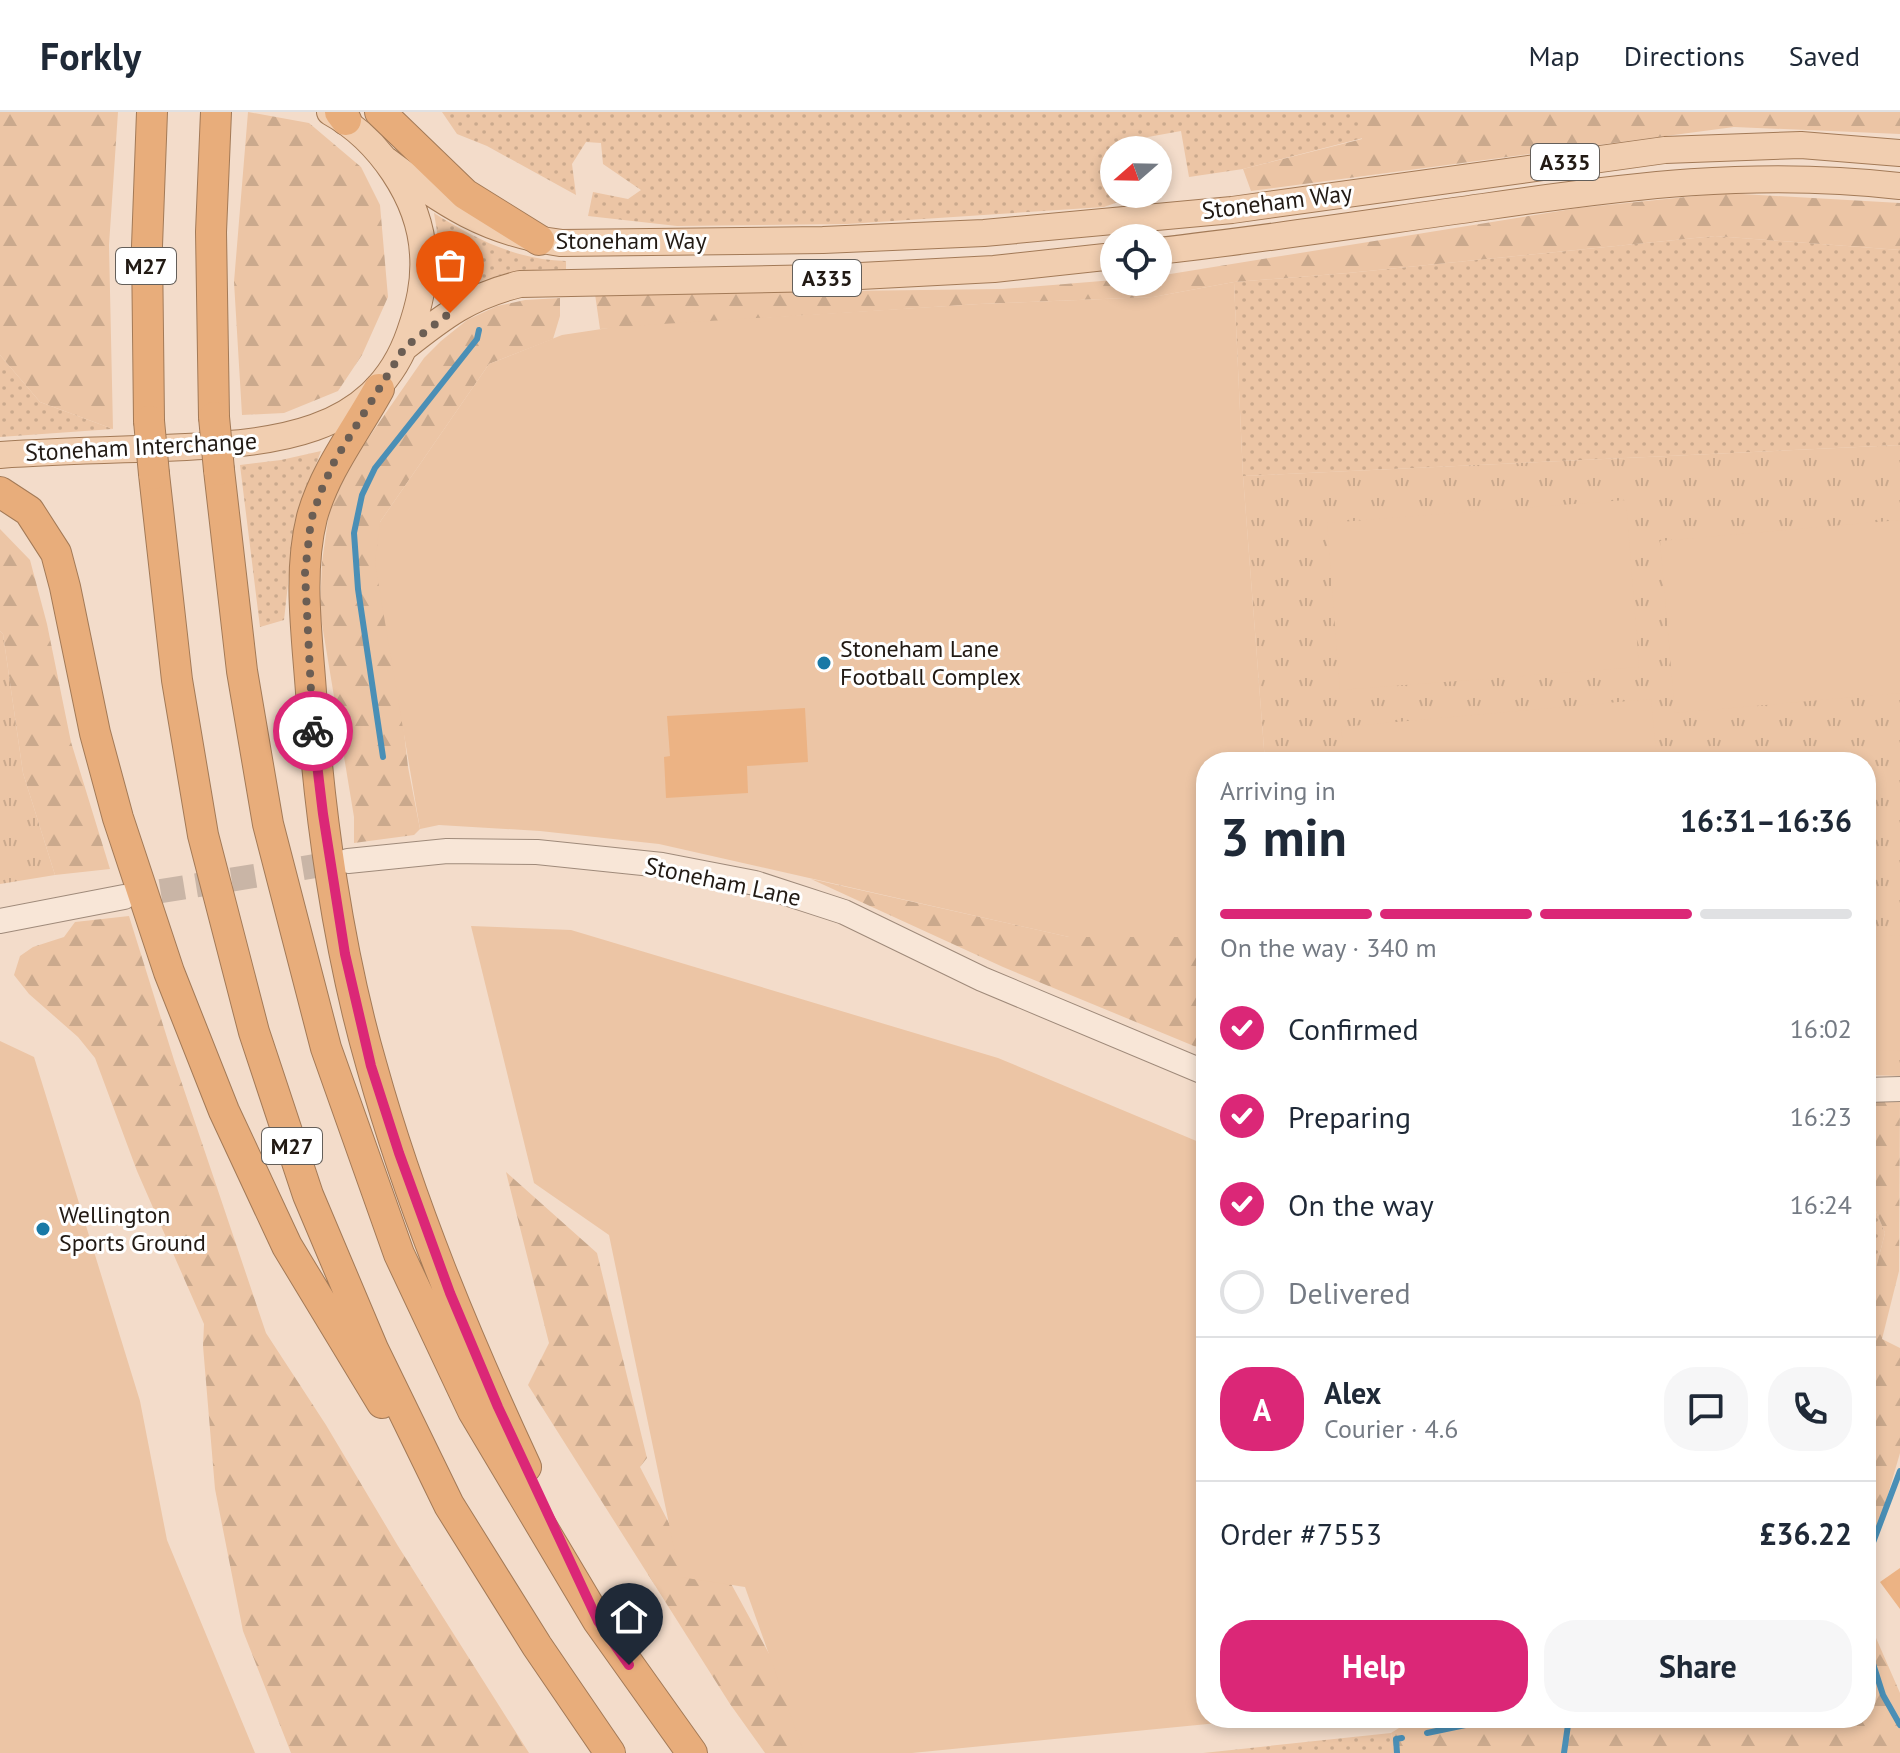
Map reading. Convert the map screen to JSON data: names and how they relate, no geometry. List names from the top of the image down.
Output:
{
  "streets": {
    "highway": ["M27"],
    "main road": ["A335", "Stoneham Way", "Stoneham Interchange"],
    "street": ["Stoneham Lane"]
  },
  "crossings": [
    ["Stoneham Way", "Stoneham Interchange"],
    ["M27", "Stoneham Interchange"]
  ],
  "places": ["Stoneham Lane Football Complex", "Wellington Sports Ground"],
  "north": "left",
  "page": {
    "header": "Forkly",
    "nav": ["Map", "Directions", "Saved"],
    "heading": ["3 min", "Arriving in", "16:31–16:36"],
    "panel": [
      "Alex",
      "Courier · 4.6",
      "Order #7553",
      "£36.22"
    ],
    "bar": "On the way · 340 m",
    "list": [
      ["Confirmed", "16:02"],
      ["Preparing", "16:23"],
      ["On the way", "16:24"],
      "Delivered"
    ],
    "round": "A",
    "buttons": ["Help", "Share"]
  }
}
